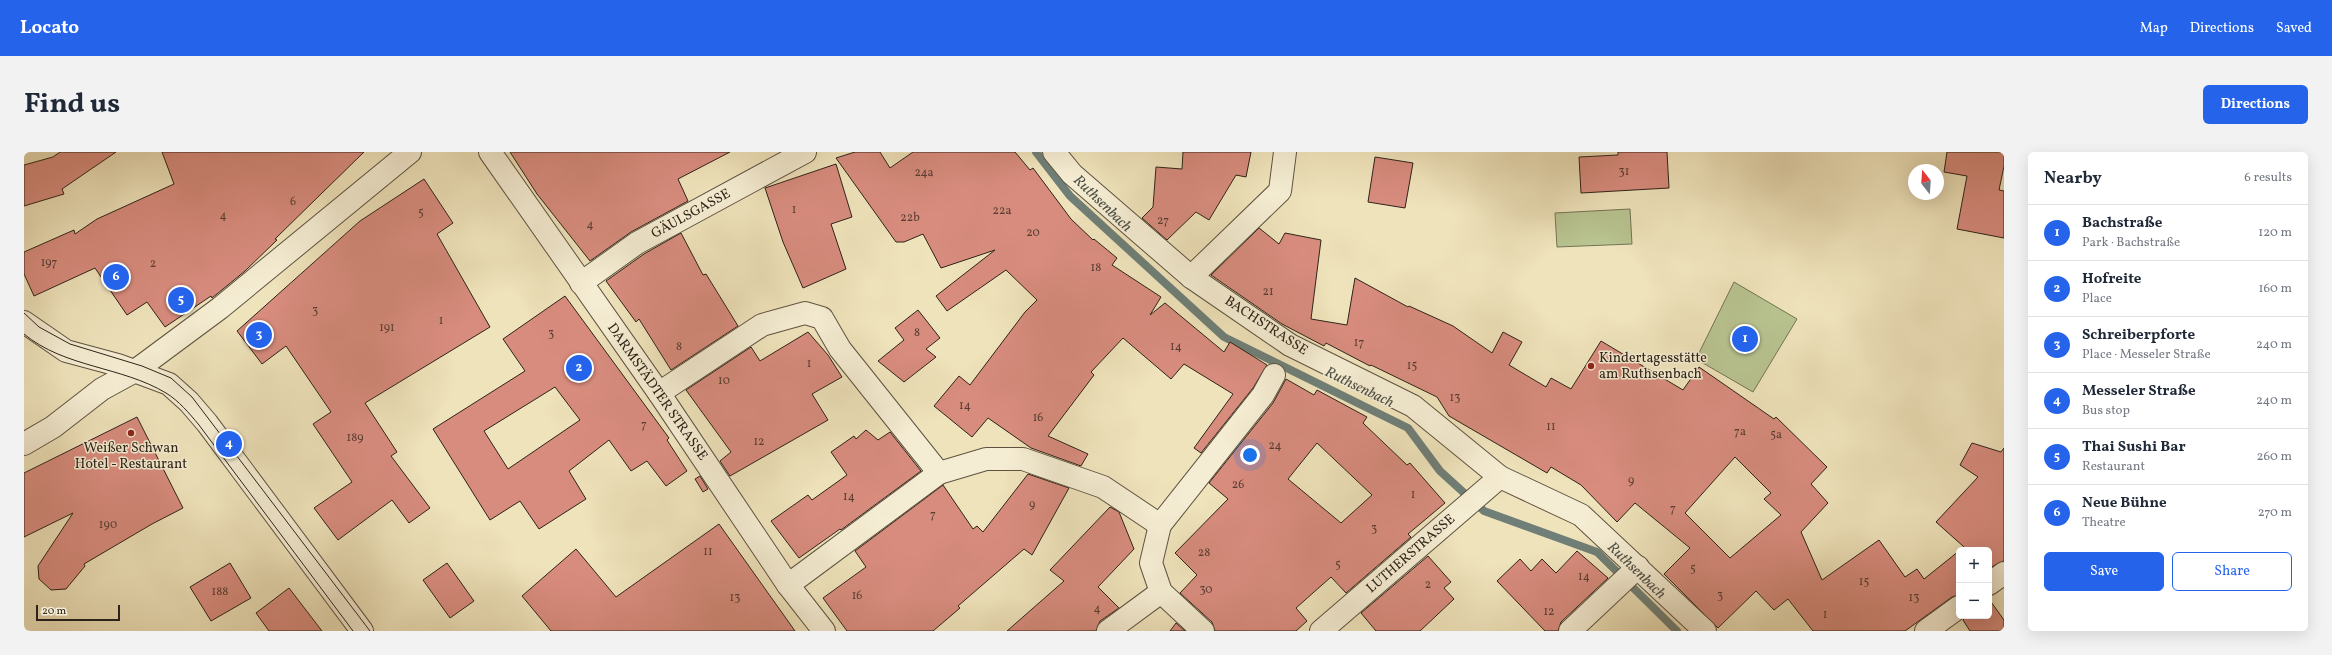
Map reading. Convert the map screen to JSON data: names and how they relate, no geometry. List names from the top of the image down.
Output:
{
  "streets": {
    "street": [
      "GÄULSGASSE",
      "BACHSTRASSE",
      "DARMSTÄDTER STRASSE",
      "LUTHERSTRASSE"
    ]
  },
  "crossings": [
    ["GÄULSGASSE", "DARMSTÄDTER STRASSE"],
    ["BACHSTRASSE", "LUTHERSTRASSE"]
  ],
  "water": ["Ruthsenbach"],
  "places": ["Kindertagesstätte am Ruthsenbach", "Weißer Schwan Hotel - Restaurant"],
  "house_numbers": [
    "31",
    "24a",
    "6",
    "1",
    "22a",
    "5",
    "4",
    "22b",
    "27",
    "4",
    "20",
    "197",
    "2",
    "18",
    "21",
    "3",
    "1",
    "191",
    "8",
    "3",
    "17",
    "8",
    "14",
    "1",
    "15",
    "10",
    "13",
    "14",
    "16",
    "7",
    "11",
    "7a",
    "5a",
    "189",
    "12",
    "24",
    "9",
    "26",
    "1",
    "14",
    "9",
    "7",
    "7",
    "190",
    "3",
    "11",
    "28",
    "5",
    "5",
    "14",
    "15",
    "2",
    "30",
    "188",
    "16",
    "3",
    "13",
    "13",
    "4",
    "12",
    "1"
  ],
  "scale_bar": "20 m",
  "north": "top",
  "page": {
    "header": "Locato",
    "nav": ["Map", "Directions", "Saved"],
    "title": "Find us",
    "buttons": [
      "Directions",
      ["Save", "Share"]
    ],
    "heading": ["Nearby", "6 results"],
    "list": [
      {
        "mark": "1",
        "name": "Bachstraße",
        "note": "Park · Bachstraße",
        "value": "120 m"
      },
      {
        "mark": "2",
        "name": "Hofreite",
        "note": "Place",
        "value": "160 m"
      },
      {
        "mark": "3",
        "name": "Schreiberpforte",
        "note": "Place · Messeler Straße",
        "value": "240 m"
      },
      {
        "mark": "4",
        "name": "Messeler Straße",
        "note": "Bus stop",
        "value": "240 m"
      },
      {
        "mark": "5",
        "name": "Thai Sushi Bar",
        "note": "Restaurant",
        "value": "260 m"
      },
      {
        "mark": "6",
        "name": "Neue Bühne",
        "note": "Theatre",
        "value": "270 m"
      }
    ],
    "pins": [
      "6",
      "5",
      "3",
      "1",
      "2",
      "4"
    ],
    "map_buttons": ["+", "−"],
    "scale": "20 m"
  }
}
